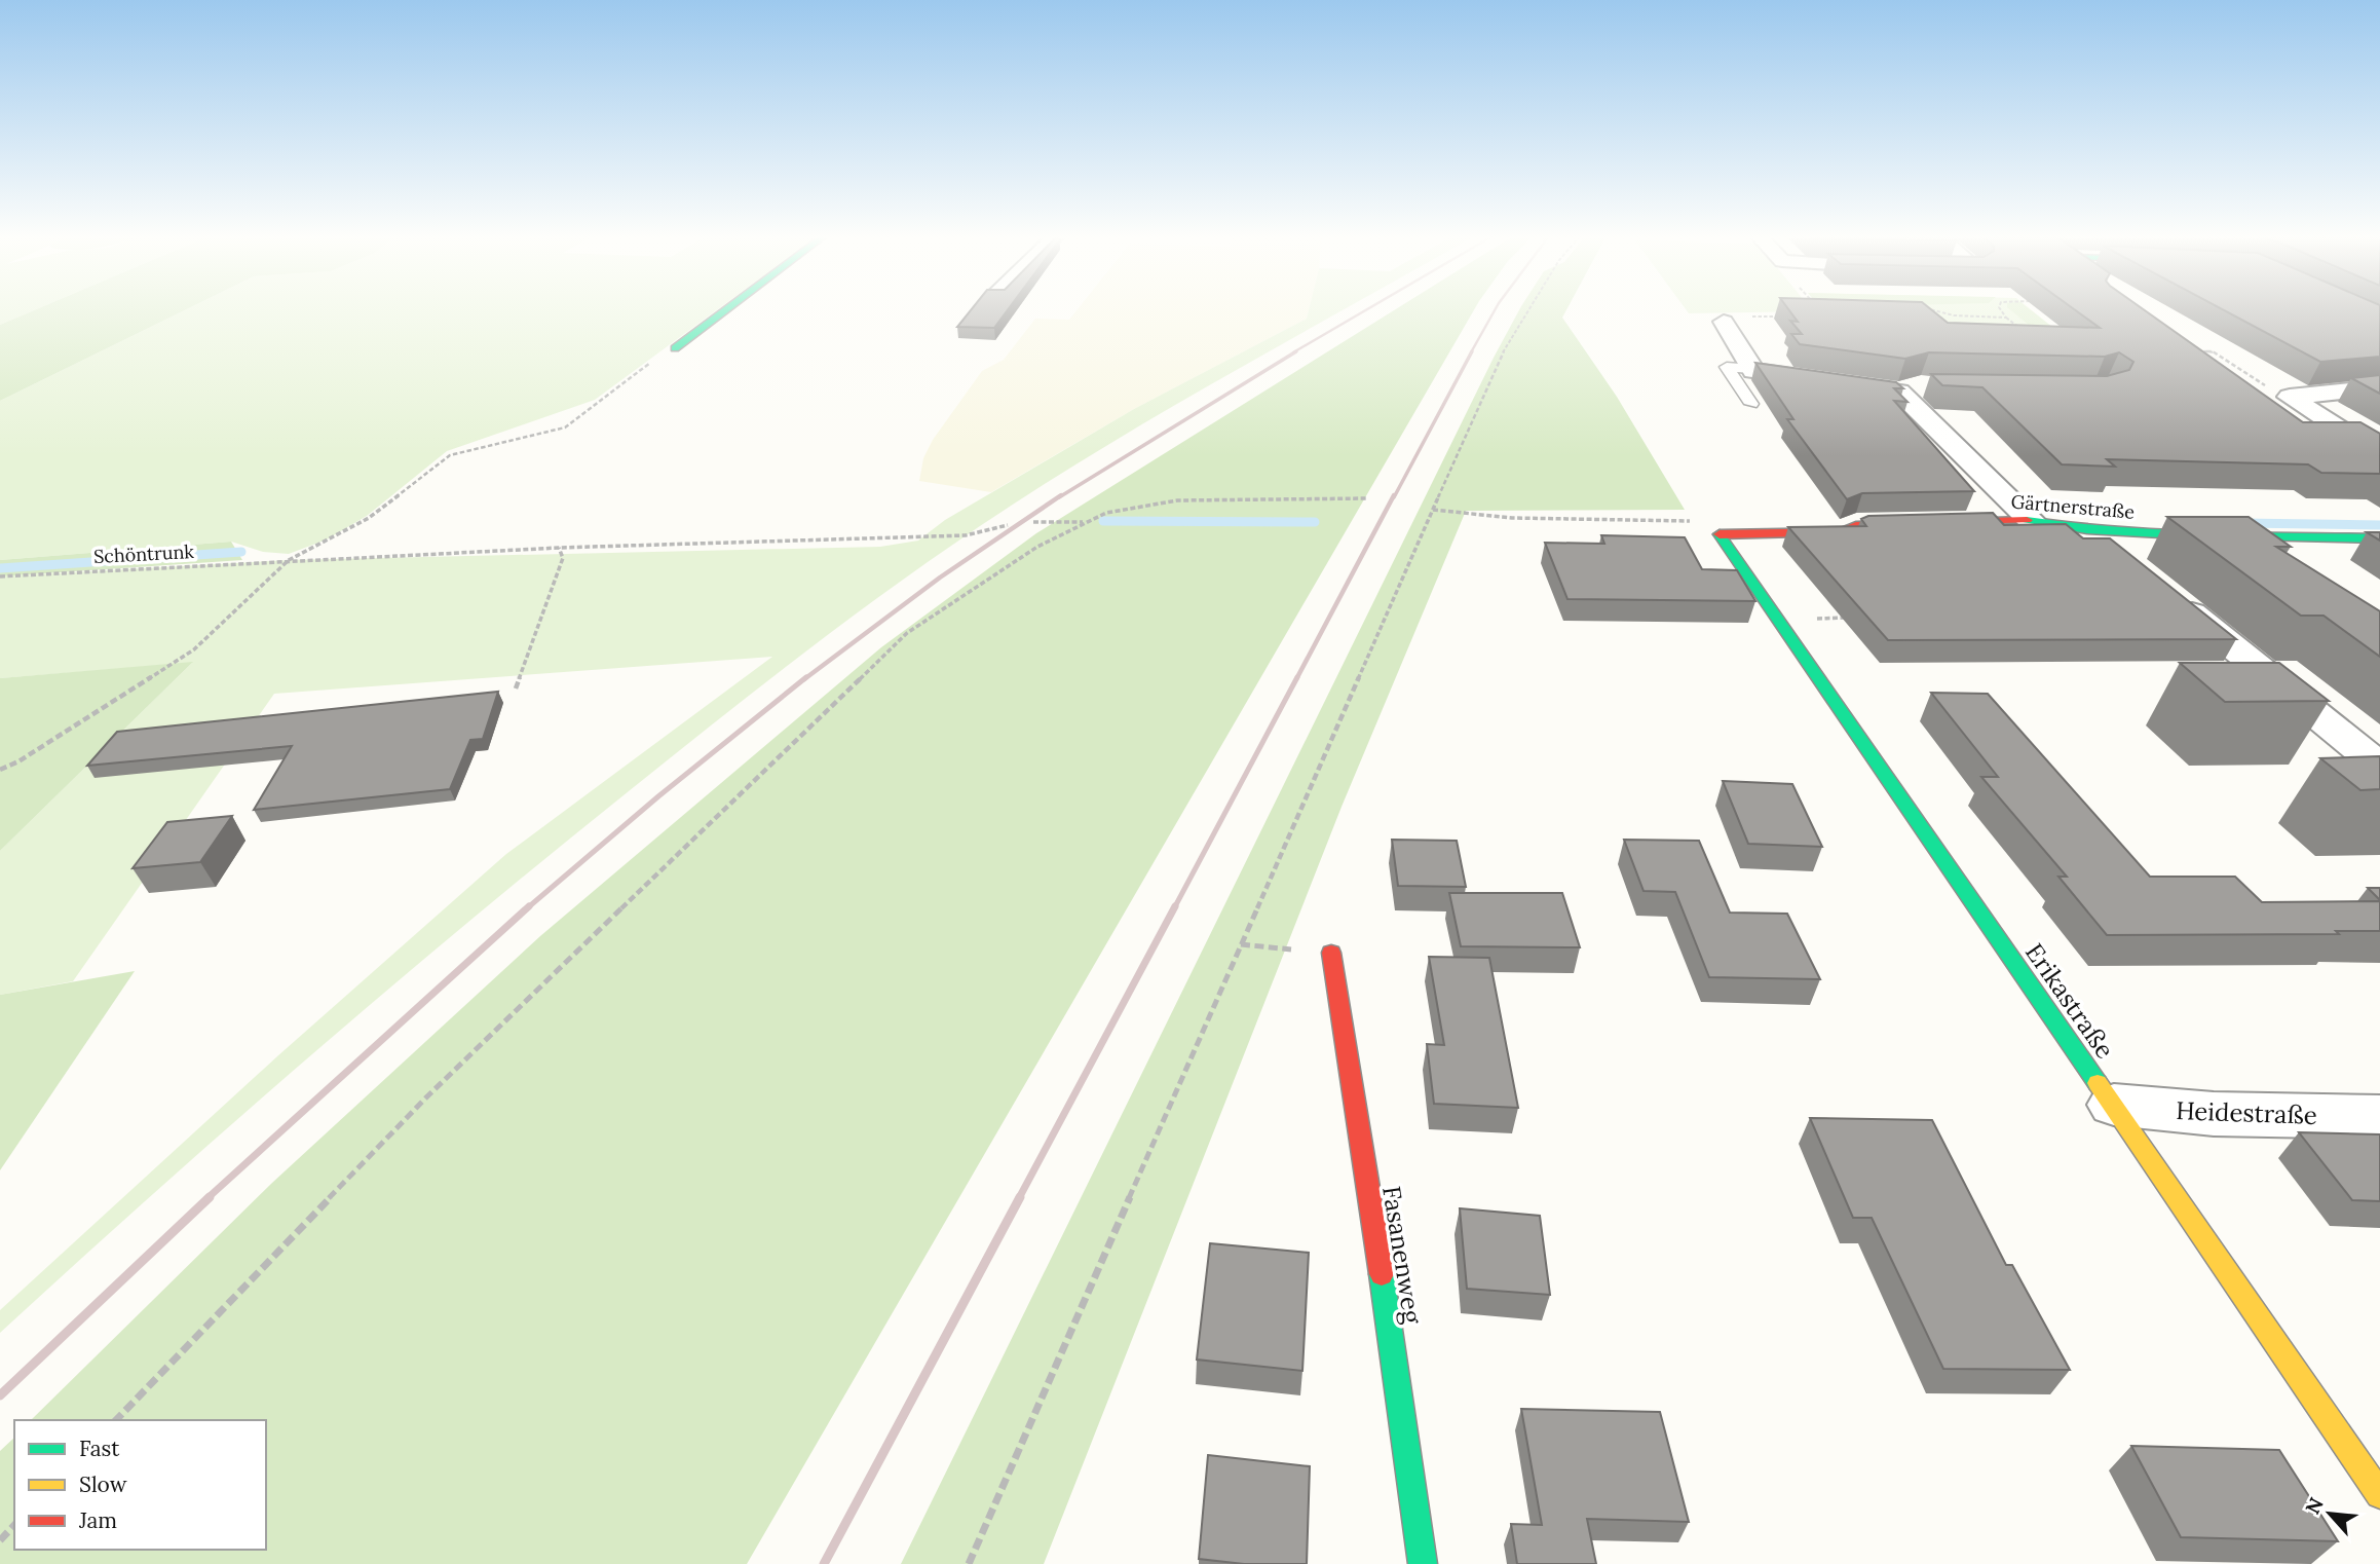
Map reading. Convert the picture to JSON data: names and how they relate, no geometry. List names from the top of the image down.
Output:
{
  "streets": {
    "street": [
      "Gärtnerstraße",
      "Erikastraße",
      "Heidestraße",
      "Fasanenweg"
    ],
    "path": ["Schöntrunk"]
  },
  "crossings": [
    ["Gärtnerstraße", "Erikastraße"],
    ["Erikastraße", "Heidestraße"]
  ],
  "legend": ["Fast", "Slow", "Jam"],
  "north": "top left"
}
